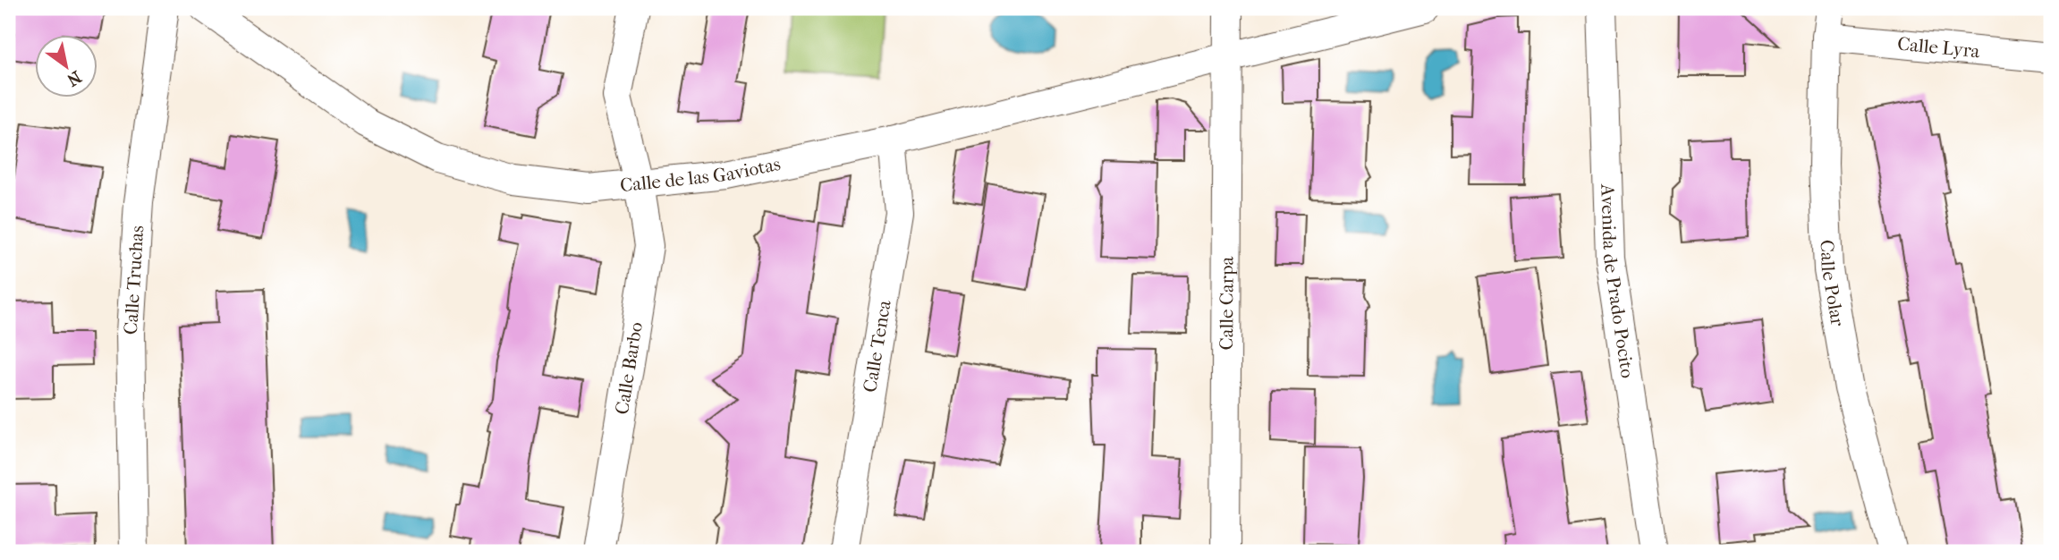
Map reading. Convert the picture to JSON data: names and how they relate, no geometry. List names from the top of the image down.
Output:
{
  "streets": {
    "street": [
      "Calle Lyra",
      "Calle de las Gaviotas",
      "Calle Truchas",
      "Avenida de Prado Pocito",
      "Calle Polar",
      "Calle Carpa",
      "Calle Tenca",
      "Calle Barbo"
    ]
  },
  "crossings": [
    ["Calle Lyra", "Calle Polar"],
    ["Calle de las Gaviotas", "Calle Carpa"],
    ["Calle de las Gaviotas", "Calle Tenca"],
    ["Calle de las Gaviotas", "Calle Barbo"]
  ],
  "north": "bottom right"
}
